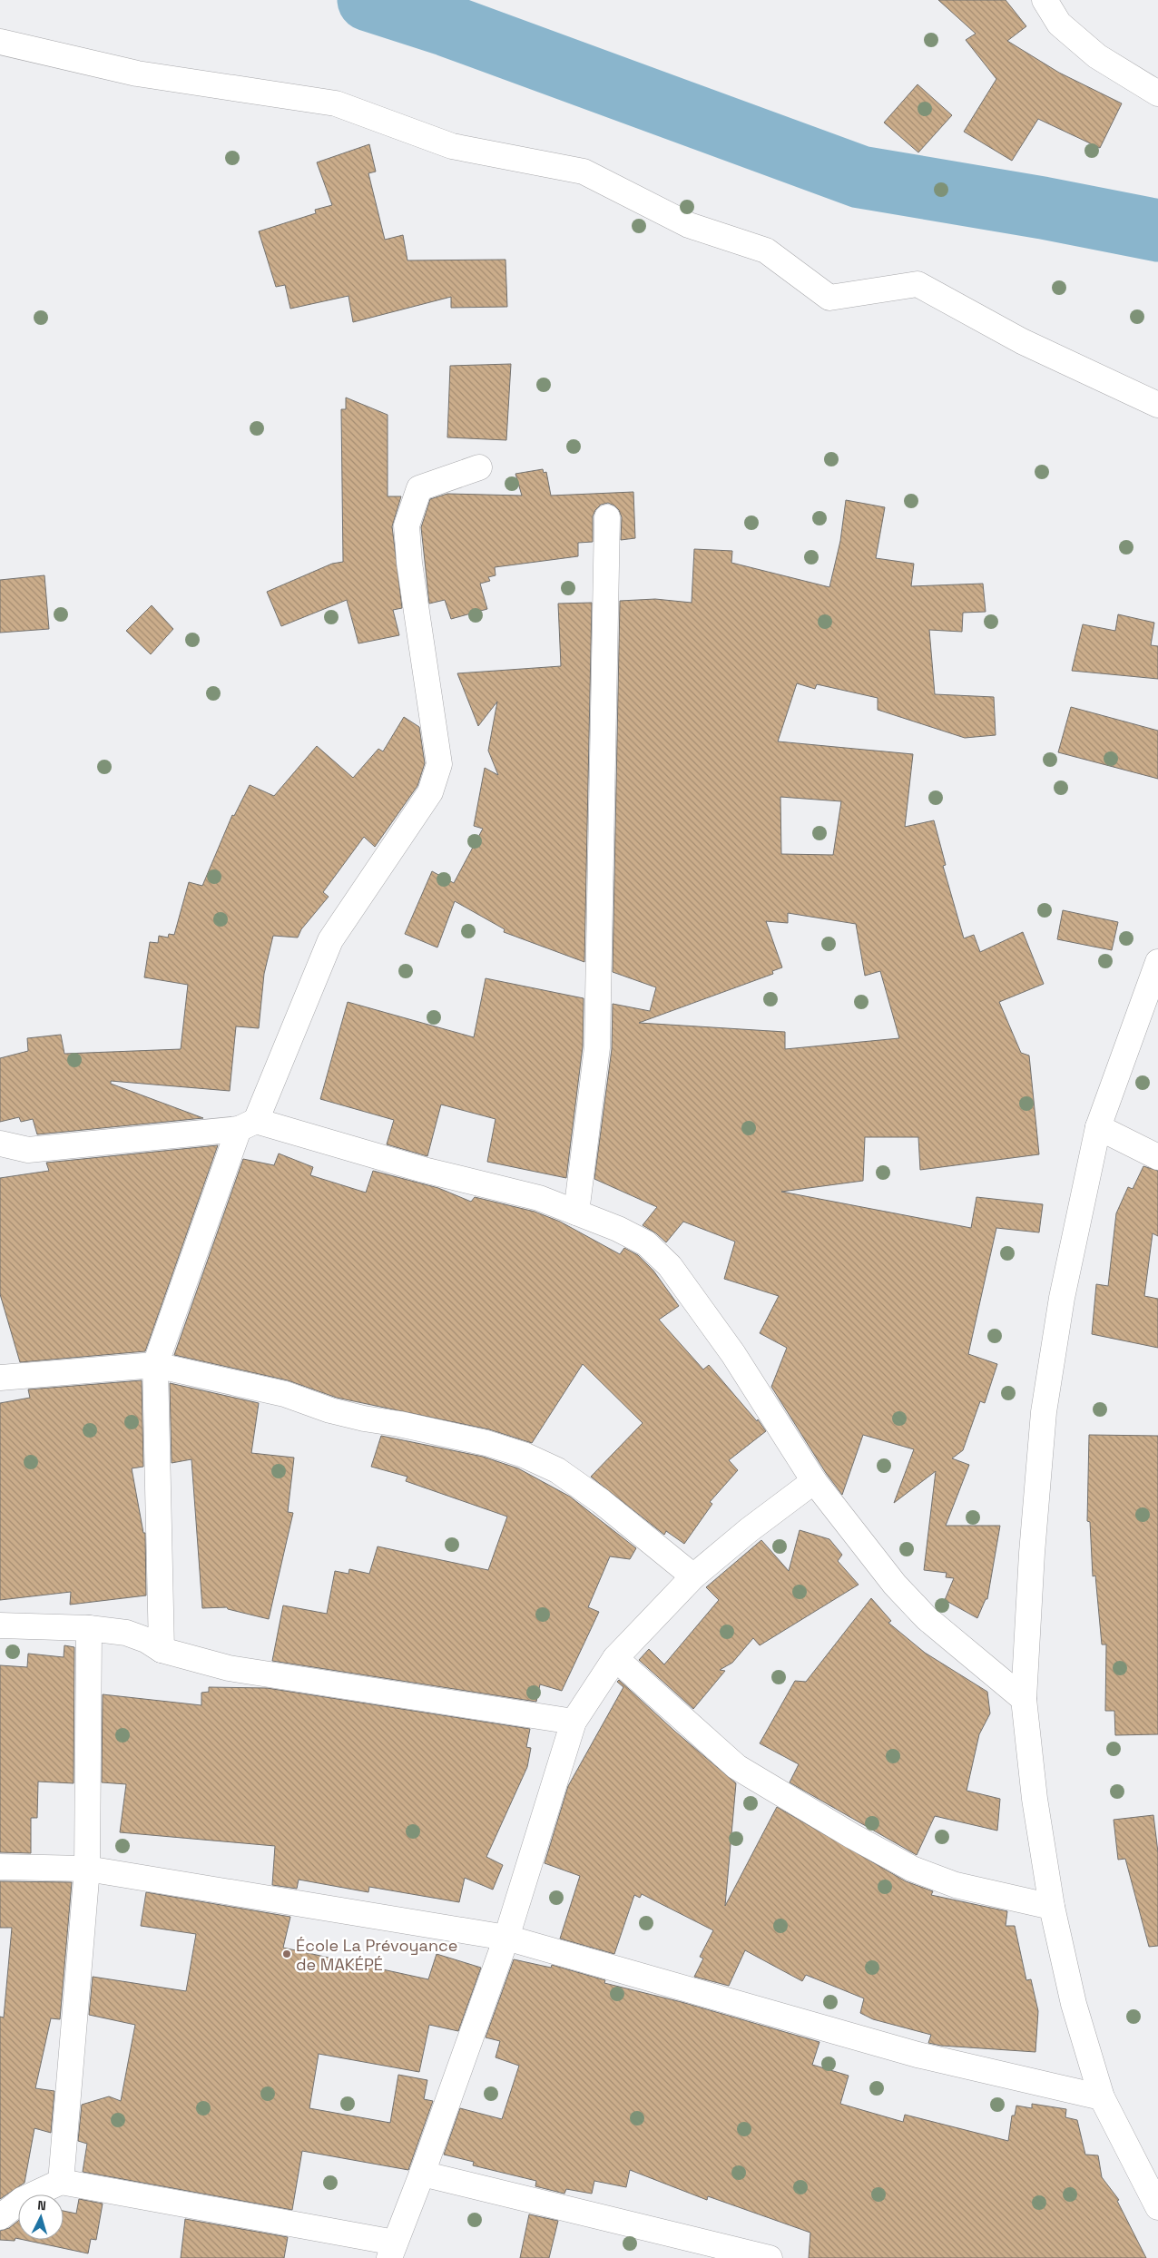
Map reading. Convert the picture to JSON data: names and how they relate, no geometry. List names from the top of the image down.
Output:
{
  "places": ["École La Prévoyance de MAKÉPÉ"],
  "north": "top"
}
